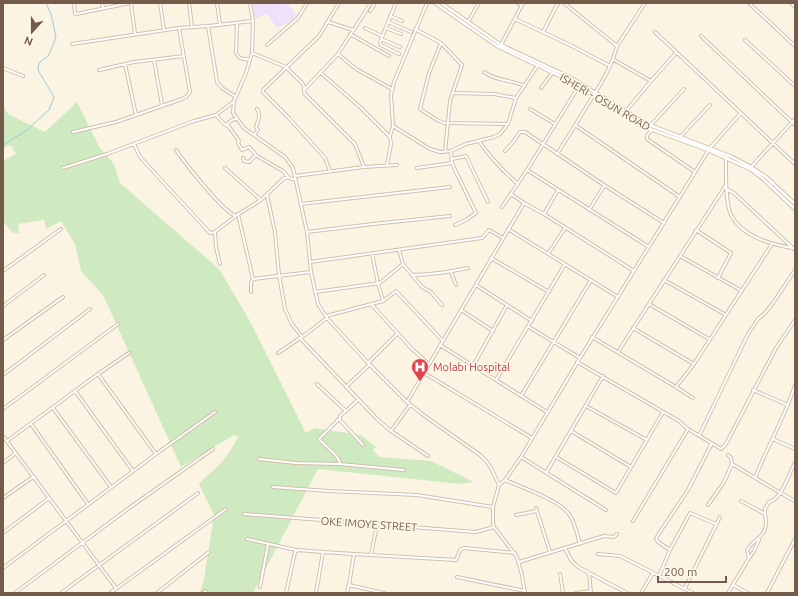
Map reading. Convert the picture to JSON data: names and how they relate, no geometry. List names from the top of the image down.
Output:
{
  "streets": {
    "main road": ["ISHERI - OSUN ROAD"],
    "street": ["OKE IMOYE STREET"]
  },
  "places": {
    "hospital": ["Molabi Hospital"]
  },
  "scale_bar": "200 m",
  "north": "bottom"
}
